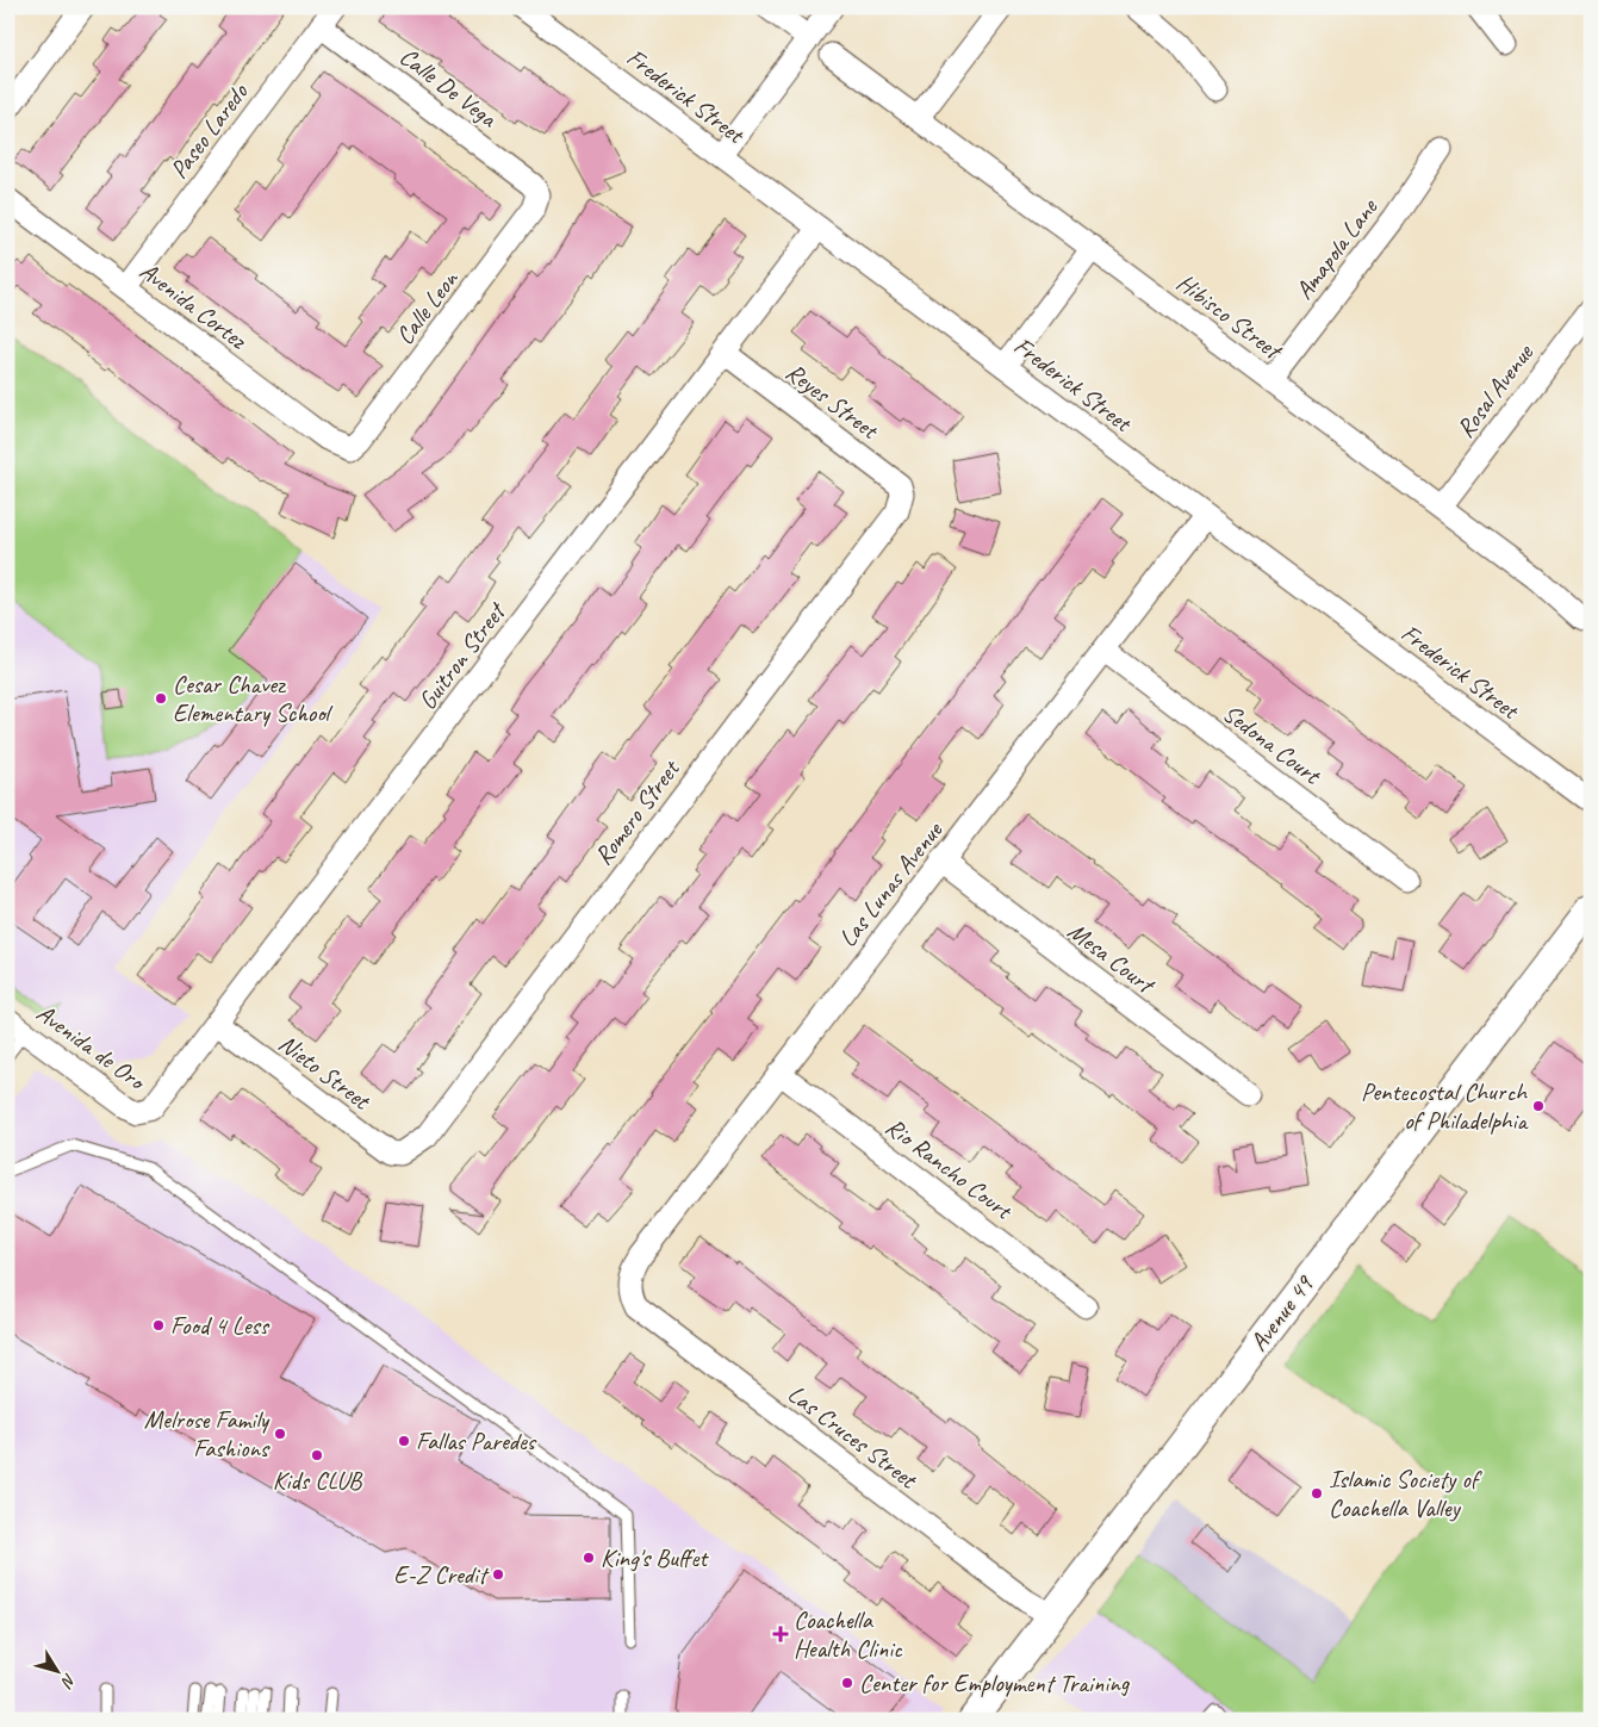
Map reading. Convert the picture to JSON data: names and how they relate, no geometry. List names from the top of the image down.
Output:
{
  "streets": {
    "street": [
      "Calle De Vega",
      "Frederick Street",
      "Paseo Laredo",
      "Amapola Lane",
      "Avenida Cortez",
      "Calle Leon",
      "Hibisco Street",
      "Rosal Avenue",
      "Reyes Street",
      "Guitron Street",
      "Sedona Court",
      "Romero Street",
      "Las Lunas Avenue",
      "Mesa Court",
      "Avenida de Oro",
      "Nieto Street",
      "Rio Rancho Court",
      "Avenue 49",
      "Las Cruces Street"
    ]
  },
  "crossings": [
    ["Calle De Vega", "Paseo Laredo"],
    ["Calle De Vega", "Calle Leon"],
    ["Frederick Street", "Guitron Street"],
    ["Frederick Street", "Las Lunas Avenue"],
    ["Paseo Laredo", "Avenida Cortez"],
    ["Amapola Lane", "Hibisco Street"],
    ["Avenida Cortez", "Calle Leon"],
    ["Hibisco Street", "Rosal Avenue"],
    ["Reyes Street", "Guitron Street"],
    ["Reyes Street", "Romero Street"],
    ["Guitron Street", "Avenida de Oro"],
    ["Guitron Street", "Nieto Street"],
    ["Sedona Court", "Las Lunas Avenue"],
    ["Romero Street", "Nieto Street"],
    ["Las Lunas Avenue", "Mesa Court"],
    ["Las Lunas Avenue", "Rio Rancho Court"],
    ["Las Lunas Avenue", "Las Cruces Street"],
    ["Avenue 49", "Las Cruces Street"]
  ],
  "places": {
    "other": [
      "Cesar Chavez Elementary School",
      "Pentecostal Church of Philadelphia",
      "Food 4 Less",
      "Melrose Family Fashions",
      "Fallas Paredes",
      "Kids CLUB",
      "Islamic Society of Coachella Valley",
      "King's Buffet",
      "E-Z Credit",
      "Center for Employment Training"
    ],
    "health": ["Coachella Health Clinic"]
  },
  "north": "bottom right"
}
